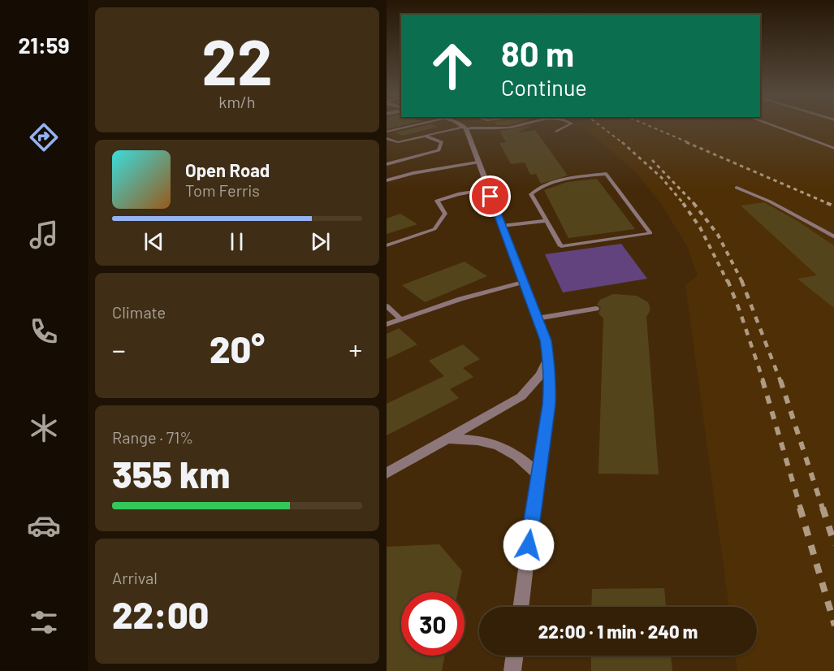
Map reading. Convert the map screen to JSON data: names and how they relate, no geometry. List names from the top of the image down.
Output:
{
  "page": {
    "tabs": "21:59",
    "tile": [
      ["22", "km/h"],
      "Climate",
      ["Range · 71%", "355 km"],
      ["Arrival", "22:00"]
    ],
    "turn": ["80 m", "Continue"],
    "song": ["Open Road", "Tom Ferris"],
    "heat": ["−", "20°", "+"],
    "limit": "30",
    "trip": "22:00 · 1 min · 240 m"
  }
}
